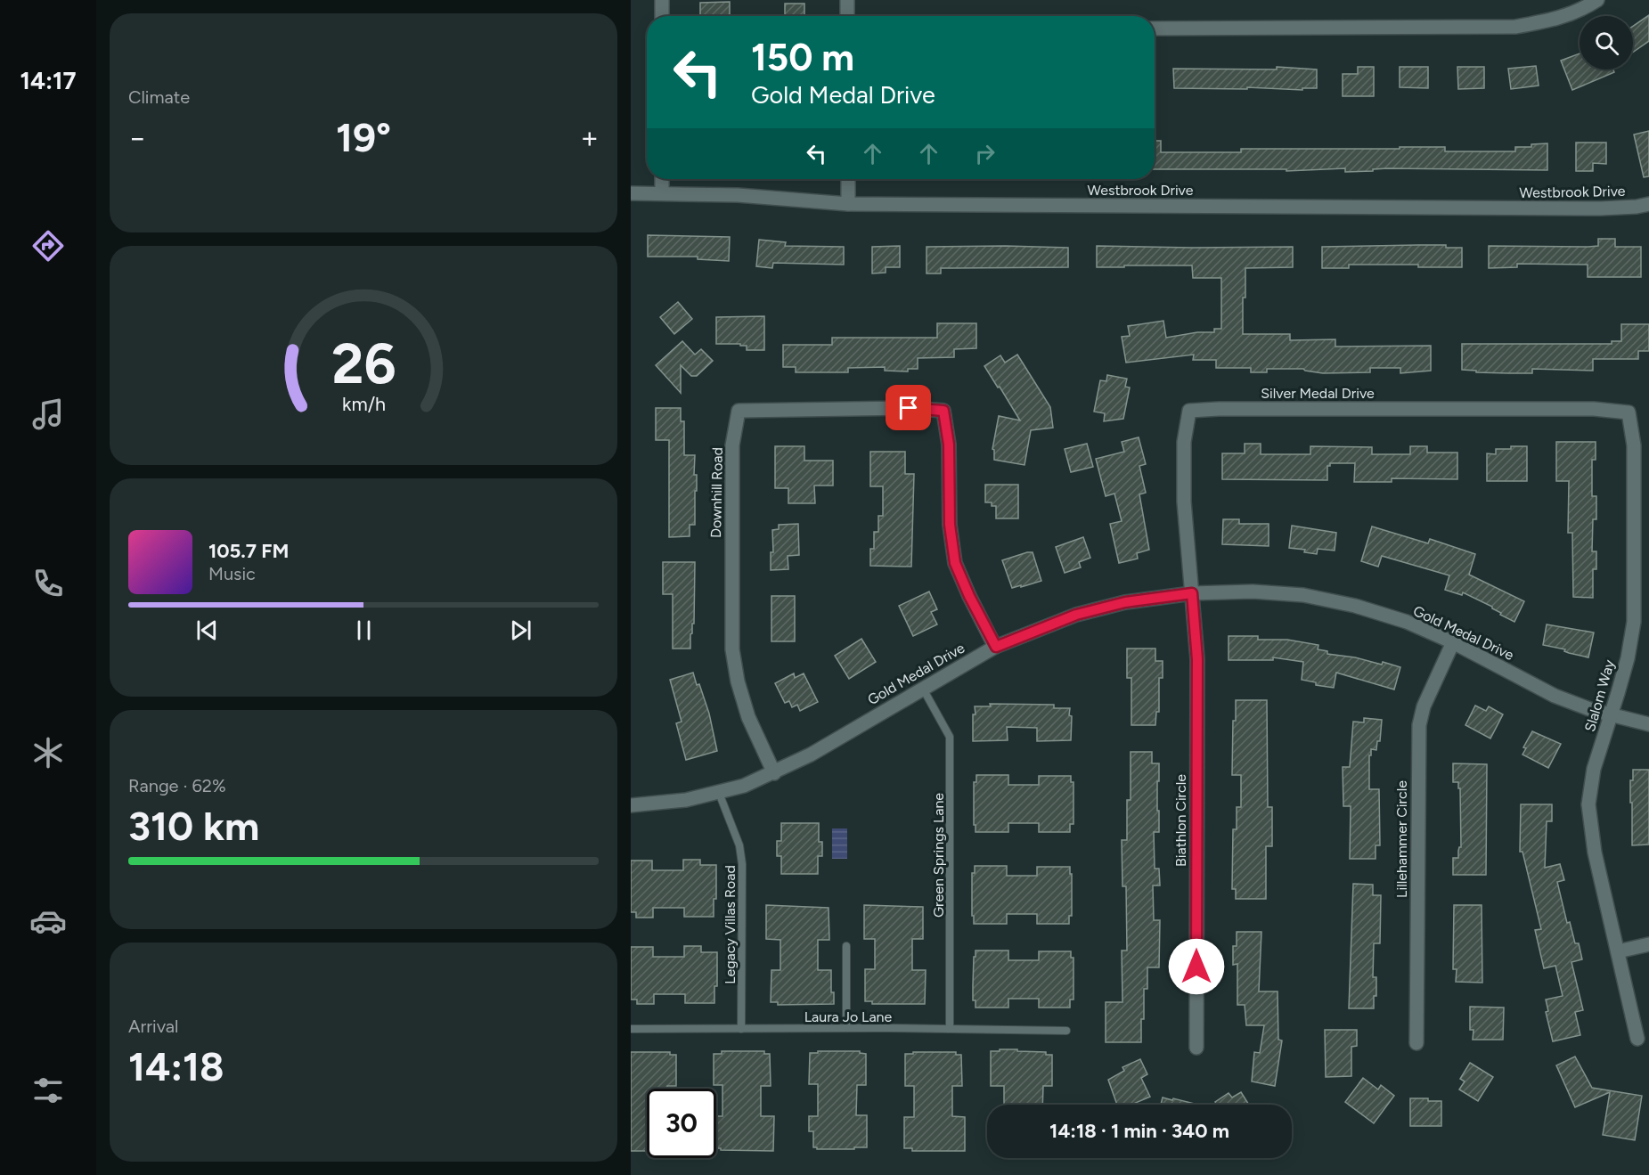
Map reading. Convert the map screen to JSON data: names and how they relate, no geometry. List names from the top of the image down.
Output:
{
  "streets": {
    "street": [
      "Westbrook Drive",
      "Silver Medal Drive",
      "Downhill Road",
      "Gold Medal Drive",
      "Slalom Way",
      "Biathlon Circle",
      "Lillehammer Circle"
    ],
    "lane": ["Green Springs Lane", "Legacy Villas Road", "Laura Jo Lane"]
  },
  "crossings": [
    ["Silver Medal Drive", "Gold Medal Drive"],
    ["Silver Medal Drive", "Slalom Way"],
    ["Silver Medal Drive", "Biathlon Circle"],
    ["Downhill Road", "Gold Medal Drive"],
    ["Gold Medal Drive", "Slalom Way"],
    ["Gold Medal Drive", "Biathlon Circle"],
    ["Gold Medal Drive", "Lillehammer Circle"],
    ["Gold Medal Drive", "Green Springs Lane"],
    ["Gold Medal Drive", "Legacy Villas Road"],
    ["Green Springs Lane", "Laura Jo Lane"],
    ["Legacy Villas Road", "Laura Jo Lane"]
  ],
  "page": {
    "tabs": "14:17",
    "tile": [
      "Climate",
      ["Range · 62%", "310 km"],
      ["Arrival", "14:18"]
    ],
    "turn": ["150 m", "Gold Medal Drive"],
    "heat": ["−", "19°", "+"],
    "song": ["105.7 FM", "Music"],
    "limit": "30",
    "trip": "14:18 · 1 min · 340 m",
    "gauge": ["26", "km/h"]
  }
}
